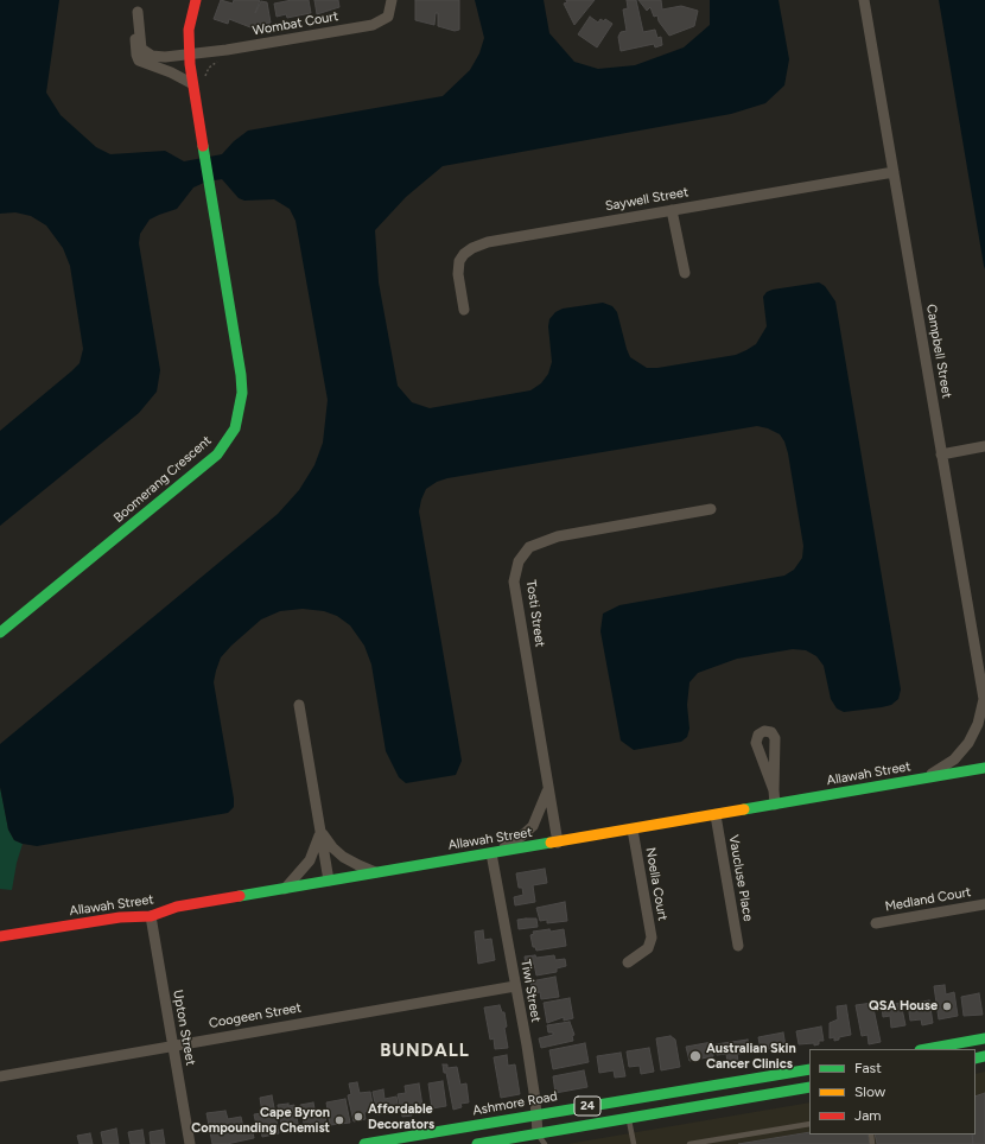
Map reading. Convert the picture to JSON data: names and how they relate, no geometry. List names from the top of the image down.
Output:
{
  "streets": {
    "street": [
      "Wombat Court",
      "Saywell Street",
      "Campbell Street",
      "Boomerang Crescent",
      "Tosti Street",
      "Allawah Street",
      "Vaucluse Place",
      "Noella Court",
      "Medland Court",
      "Tiwi Street",
      "Coogeen Street",
      "Upton Street",
      "Ashmore Road",
      "24"
    ]
  },
  "crossings": [
    ["Wombat Court", "Boomerang Crescent"],
    ["Saywell Street", "Campbell Street"],
    ["Tosti Street", "Allawah Street"],
    ["Allawah Street", "Vaucluse Place"],
    ["Allawah Street", "Noella Court"],
    ["Allawah Street", "Tiwi Street"],
    ["Allawah Street", "Upton Street"],
    ["Tiwi Street", "Coogeen Street"],
    ["Tiwi Street", "Ashmore Road"],
    ["Tiwi Street", "24"],
    ["Coogeen Street", "Upton Street"]
  ],
  "districts": ["BUNDALL"],
  "places": [
    "QSA House",
    "Australian Skin Cancer Clinics",
    "Affordable Decorators",
    "Cape Byron Compounding Chemist"
  ],
  "legend": ["Fast", "Slow", "Jam"]
}
